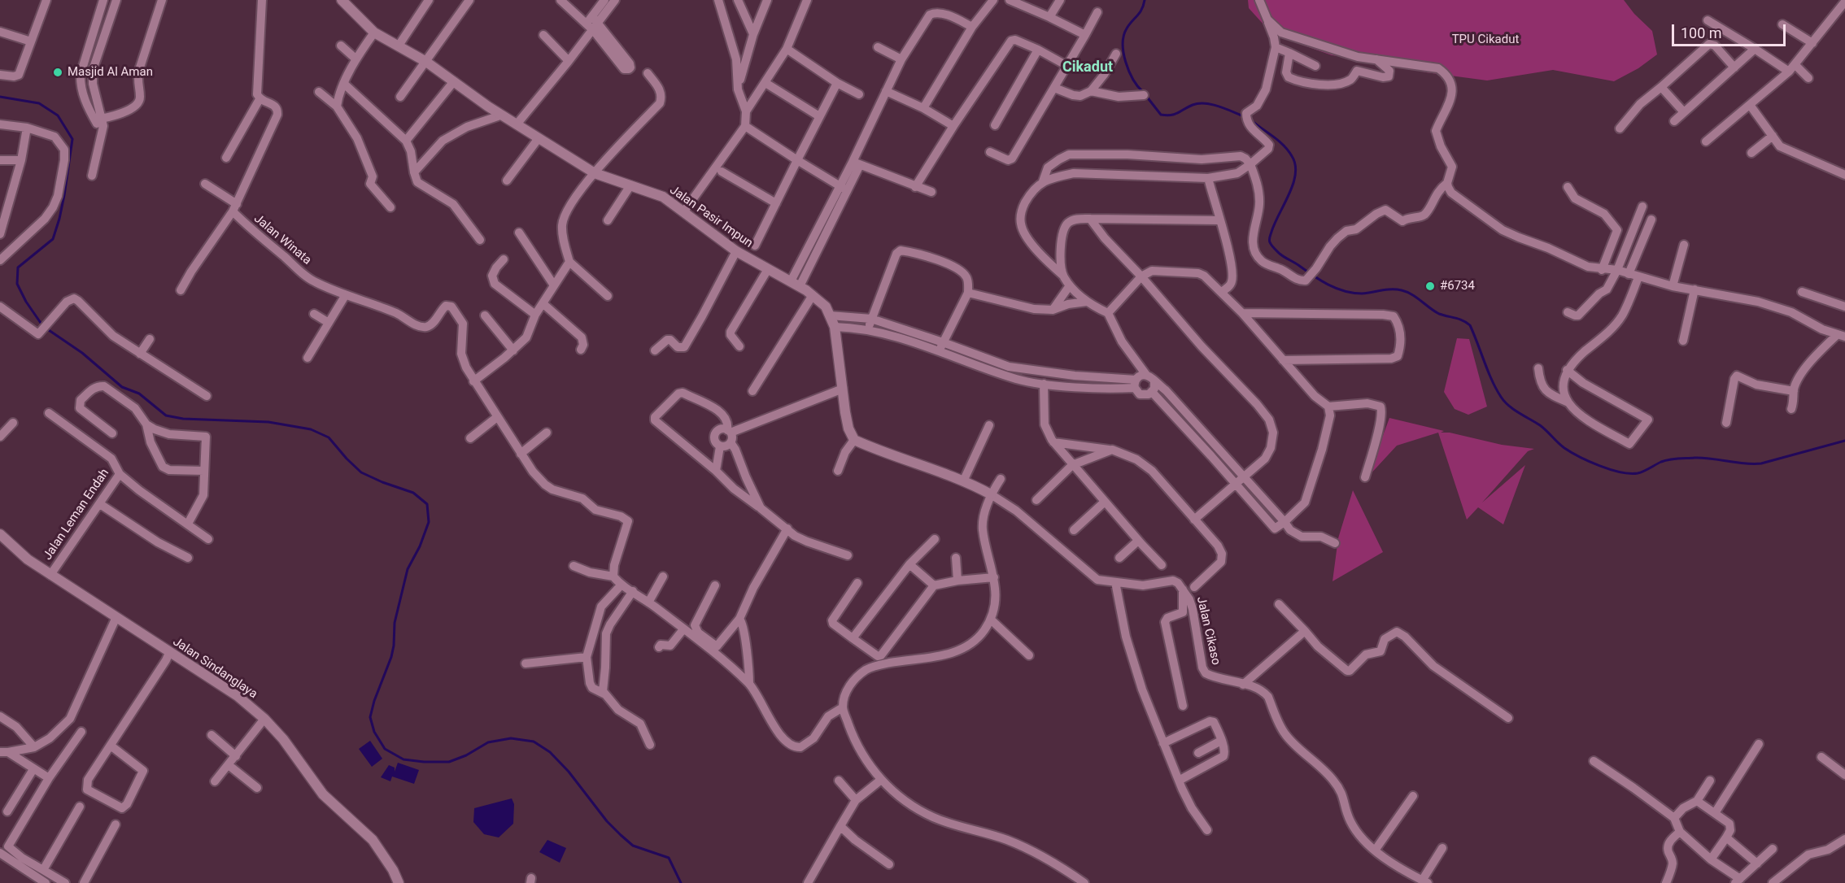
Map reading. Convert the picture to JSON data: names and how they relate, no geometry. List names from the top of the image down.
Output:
{
  "streets": {
    "street": [
      "Jalan Pasir Impun",
      "Jalan Winata",
      "Jalan Leman Endah",
      "Jalan Cikaso",
      "Jalan Sindanglaya"
    ]
  },
  "crossings": [
    ["Jalan Leman Endah", "Jalan Sindanglaya"]
  ],
  "districts": ["Cikadut"],
  "parks": ["TPU Cikadut"],
  "places": ["Masjid Al Aman", "#6734"],
  "scale_bar": "100 m"
}
